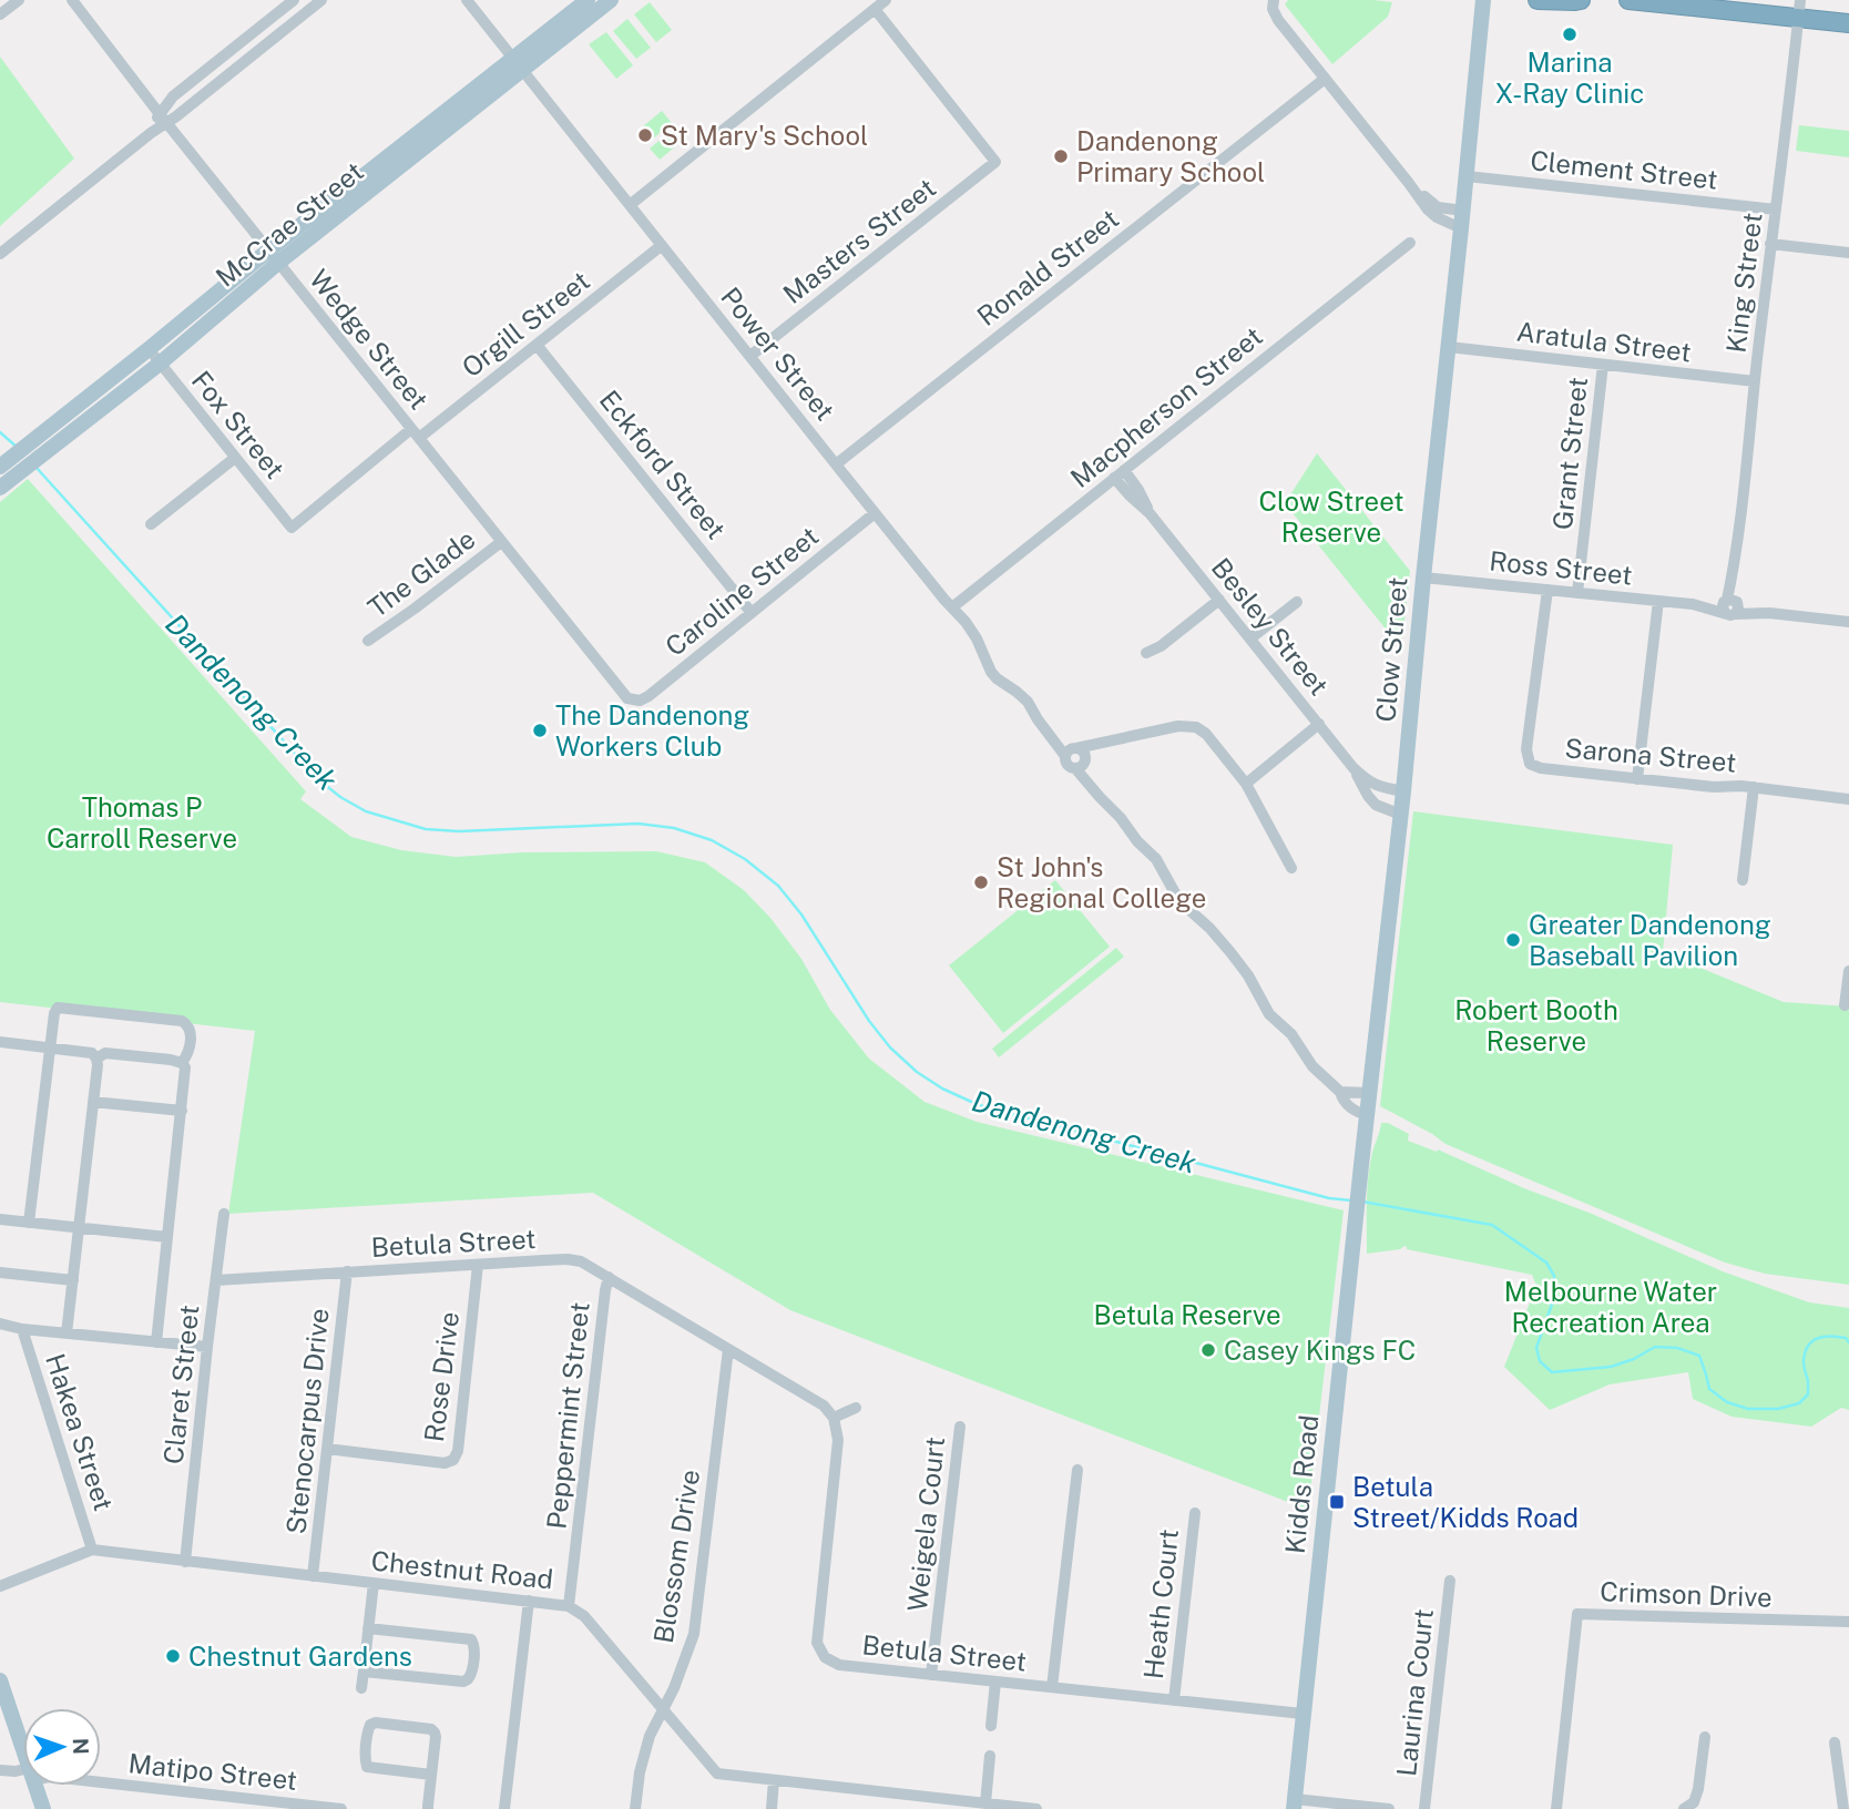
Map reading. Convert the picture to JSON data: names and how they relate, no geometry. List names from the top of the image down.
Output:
{
  "streets": {
    "main road": ["McCrae Street", "Clow Street", "Kidds Road"],
    "street": [
      "Clement Street",
      "Masters Street",
      "Ronald Street",
      "King Street",
      "Orgill Street",
      "Wedge Street",
      "Aratula Street",
      "Power Street",
      "Macpherson Street",
      "Fox Street",
      "Grant Street",
      "Eckford Street",
      "Ross Street",
      "The Glade",
      "Caroline Street",
      "Besley Street",
      "Sarona Street",
      "Betula Street",
      "Rose Drive",
      "Claret Street",
      "Peppermint Street",
      "Stenocarpus Drive",
      "Hakea Street",
      "Weigela Court",
      "Blossom Drive",
      "Chestnut Road",
      "Crimson Drive",
      "Heath Court",
      "Laurina Court",
      "Matipo Street"
    ]
  },
  "crossings": [
    ["Clement Street", "King Street"],
    ["Clement Street", "Clow Street"],
    ["McCrae Street", "Wedge Street"],
    ["McCrae Street", "Power Street"],
    ["McCrae Street", "Fox Street"],
    ["Masters Street", "Power Street"],
    ["Ronald Street", "Power Street"],
    ["King Street", "Aratula Street"],
    ["King Street", "Ross Street"],
    ["Orgill Street", "Wedge Street"],
    ["Orgill Street", "Power Street"],
    ["Orgill Street", "Fox Street"],
    ["Orgill Street", "Eckford Street"],
    ["Wedge Street", "The Glade"],
    ["Wedge Street", "Caroline Street"],
    ["Aratula Street", "Grant Street"],
    ["Aratula Street", "Clow Street"],
    ["Power Street", "Macpherson Street"],
    ["Power Street", "Caroline Street"],
    ["Power Street", "Clow Street"],
    ["Macpherson Street", "Besley Street"],
    ["Grant Street", "Ross Street"],
    ["Eckford Street", "Caroline Street"],
    ["Ross Street", "Clow Street"],
    ["Ross Street", "Sarona Street"],
    ["Besley Street", "Clow Street"],
    ["Clow Street", "Kidds Road"],
    ["Betula Street", "Rose Drive"],
    ["Betula Street", "Claret Street"],
    ["Betula Street", "Peppermint Street"],
    ["Betula Street", "Stenocarpus Drive"],
    ["Betula Street", "Kidds Road"],
    ["Betula Street", "Weigela Court"],
    ["Betula Street", "Blossom Drive"],
    ["Betula Street", "Heath Court"],
    ["Rose Drive", "Stenocarpus Drive"],
    ["Claret Street", "Chestnut Road"],
    ["Peppermint Street", "Chestnut Road"],
    ["Stenocarpus Drive", "Chestnut Road"],
    ["Hakea Street", "Chestnut Road"],
    ["Blossom Drive", "Chestnut Road"]
  ],
  "water": ["Dandenong Creek"],
  "parks": [
    "Clow Street Reserve",
    "Thomas P Carroll Reserve",
    "Robert Booth Reserve",
    "Melbourne Water Recreation Area",
    "Betula Reserve"
  ],
  "places": {
    "other": [
      "Marina X-Ray Clinic",
      "St Mary's School",
      "Dandenong Primary School",
      "The Dandenong Workers Club",
      "St John's Regional College",
      "Greater Dandenong Baseball Pavilion",
      "Casey Kings FC",
      "Chestnut Gardens"
    ],
    "transit": ["Betula Street/Kidds Road"]
  },
  "north": "right"
}
